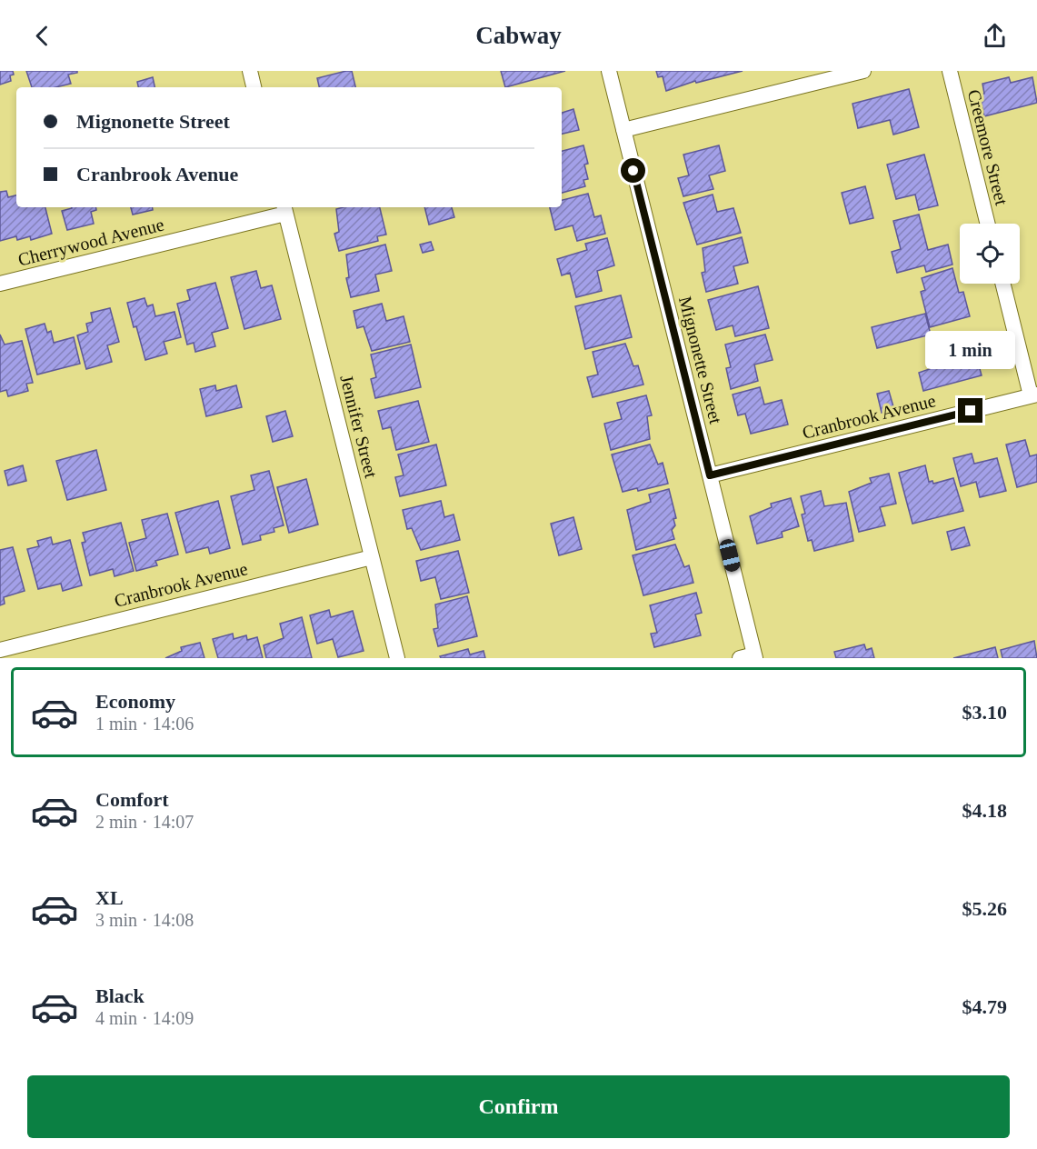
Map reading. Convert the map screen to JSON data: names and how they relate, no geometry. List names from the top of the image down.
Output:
{
  "streets": {
    "street": [
      "Creemore Street",
      "Cherrywood Avenue",
      "Mignonette Street",
      "Cranbrook Avenue",
      "Jennifer Street"
    ]
  },
  "crossings": [
    ["Cherrywood Avenue", "Jennifer Street"],
    ["Mignonette Street", "Cranbrook Avenue"],
    ["Cranbrook Avenue", "Jennifer Street"]
  ],
  "page": {
    "header": "Cabway",
    "banner": ["Mignonette Street", "Cranbrook Avenue"],
    "bubble": "1 min",
    "list": [
      {
        "name": "Economy",
        "note": "1 min · 14:06",
        "value": "$3.10"
      },
      {
        "name": "Comfort",
        "note": "2 min · 14:07",
        "value": "$4.18"
      },
      {
        "name": "XL",
        "note": "3 min · 14:08",
        "value": "$5.26"
      },
      {
        "name": "Black",
        "note": "4 min · 14:09",
        "value": "$4.79"
      }
    ],
    "buttons": "Confirm"
  }
}
